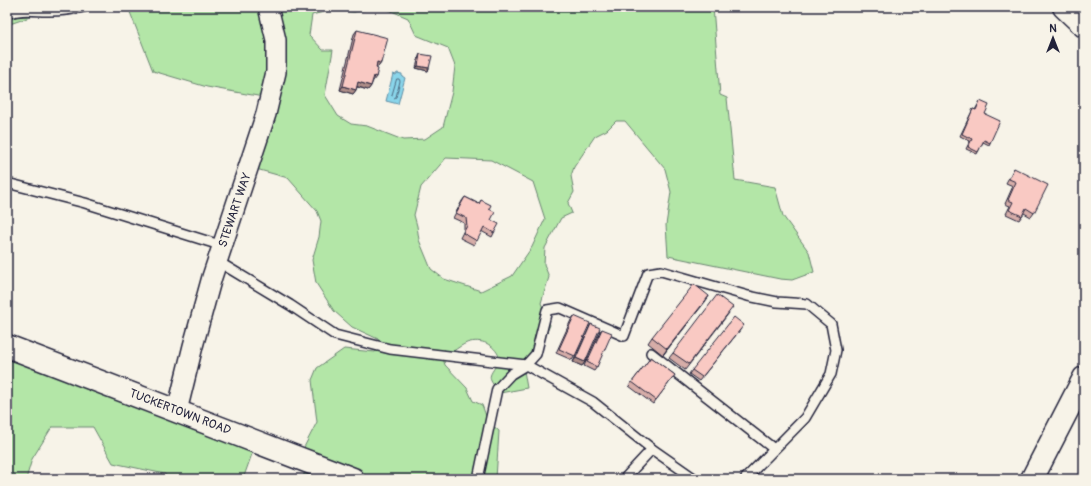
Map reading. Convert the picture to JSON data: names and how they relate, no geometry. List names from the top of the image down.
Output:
{
  "streets": {
    "street": ["STEWART WAY", "TUCKERTOWN ROAD"]
  },
  "crossings": [
    ["STEWART WAY", "TUCKERTOWN ROAD"]
  ],
  "north": "top"
}
